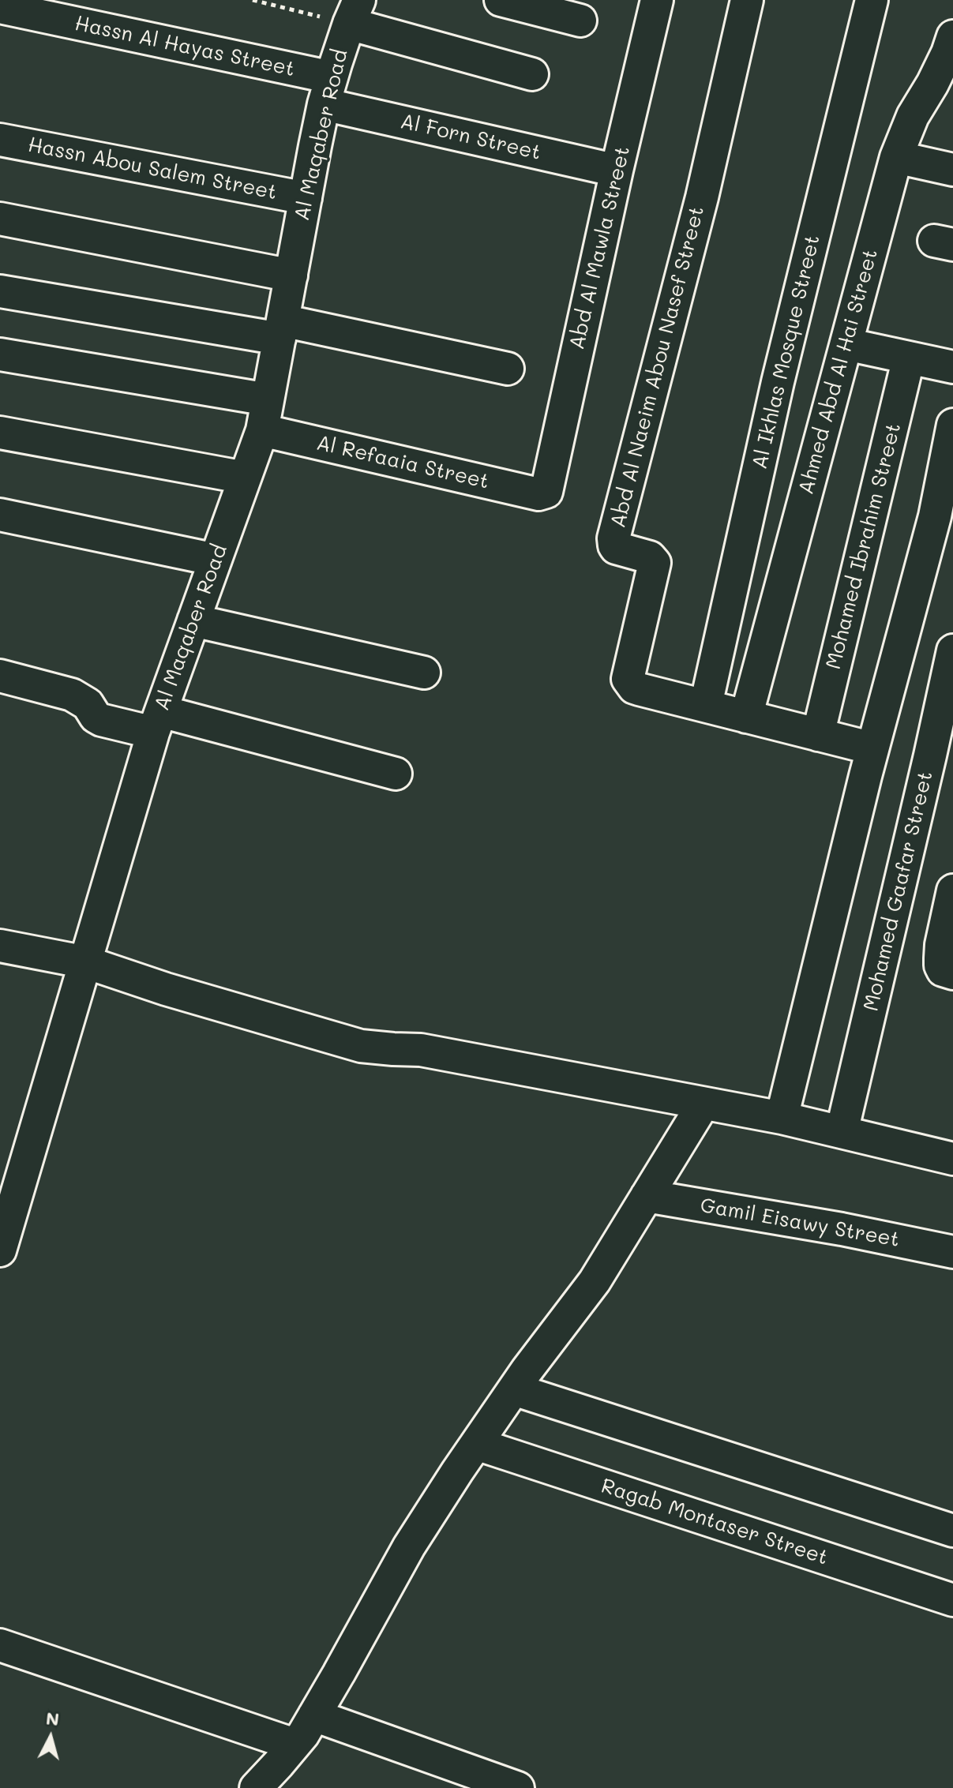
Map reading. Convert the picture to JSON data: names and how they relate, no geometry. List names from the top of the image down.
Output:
{
  "streets": {
    "street": [
      "Hassn Al Hayas Street",
      "Al Maqaber Road",
      "Al Forn Street",
      "Hassn Abou Salem Street",
      "Abd Al Mawla Street",
      "Al Ikhlas Mosque Street",
      "Abd Al Naeim Abou Nasef Street",
      "Ahmed Abd Al Hai Street",
      "Al Refaaia Street",
      "Mohamed Ibrahim Street",
      "Mohamed Gaafar Street",
      "Gamil Eisawy Street",
      "Ragab Montaser Street"
    ]
  },
  "crossings": [
    ["Hassn Al Hayas Street", "Al Maqaber Road"],
    ["Hassn Al Hayas Street", "Al Forn Street"],
    ["Al Maqaber Road", "Al Forn Street"],
    ["Al Maqaber Road", "Hassn Abou Salem Street"],
    ["Al Maqaber Road", "Al Refaaia Street"],
    ["Al Forn Street", "Abd Al Mawla Street"],
    ["Abd Al Mawla Street", "Al Refaaia Street"],
    ["Al Ikhlas Mosque Street", "Abd Al Naeim Abou Nasef Street"],
    ["Abd Al Naeim Abou Nasef Street", "Ahmed Abd Al Hai Street"],
    ["Abd Al Naeim Abou Nasef Street", "Mohamed Ibrahim Street"]
  ],
  "north": "top"
}
